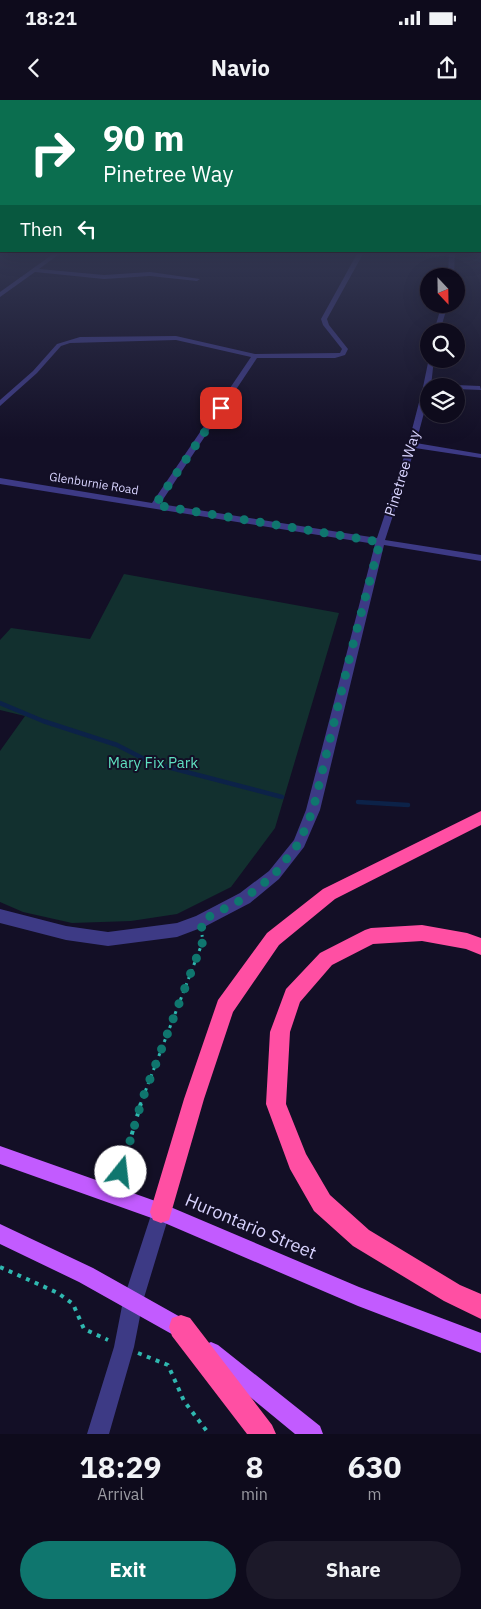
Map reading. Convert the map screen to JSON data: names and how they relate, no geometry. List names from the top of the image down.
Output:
{
  "streets": {
    "main road": ["Hurontario Street"],
    "street": ["Pinetree Way", "Glenburnie Road"]
  },
  "crossings": [
    ["Pinetree Way", "Glenburnie Road"]
  ],
  "parks": ["Mary Fix Park"],
  "north": "bottom",
  "page": {
    "status": "18:21",
    "header": "Navio",
    "turn": ["90 m", "Pinetree Way"],
    "then": "Then",
    "eta": [
      "18:29",
      "Arrival",
      "8",
      "min",
      "630",
      "m"
    ],
    "buttons": ["Exit", "Share"]
  }
}
